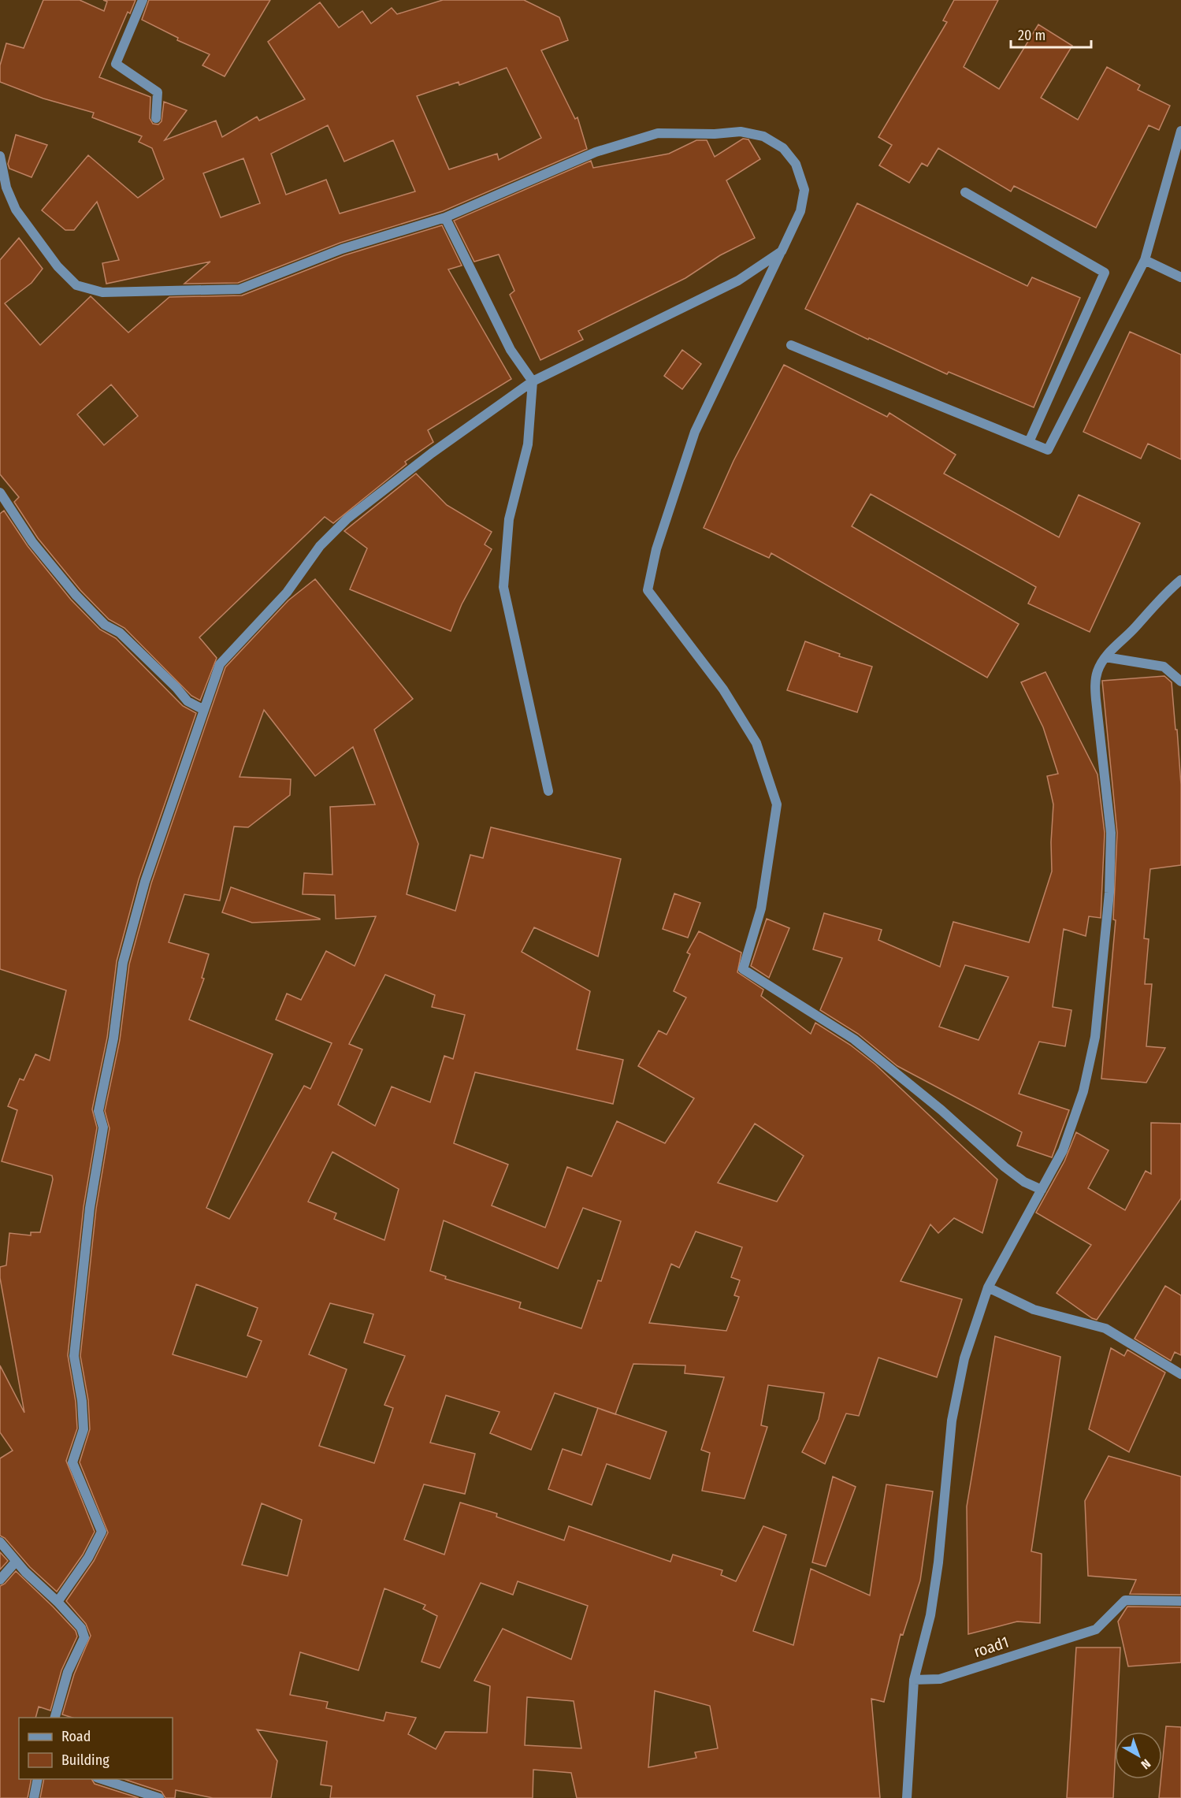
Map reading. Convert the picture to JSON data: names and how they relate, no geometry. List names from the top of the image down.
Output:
{
  "streets": {
    "street": ["road1"]
  },
  "legend": ["Road", "Building"],
  "scale_bar": "20 m",
  "north": "bottom right"
}
